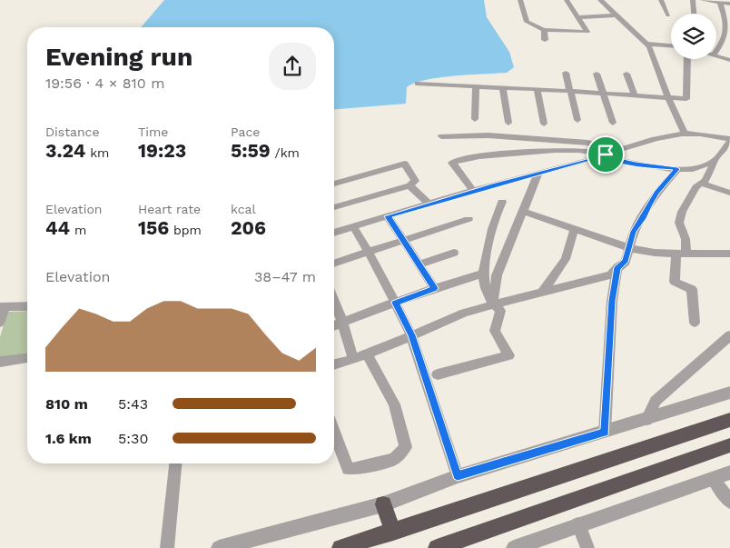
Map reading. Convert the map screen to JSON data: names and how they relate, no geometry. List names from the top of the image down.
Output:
{
  "page": {
    "heading": ["Evening run", "19:56 · 4 × 810 m"],
    "stats": [
      ["Distance", "3.24 km"],
      ["Time", "19:23"],
      ["Pace", "5:59 /km"],
      ["Elevation", "44 m"],
      ["Heart rate", "156 bpm"],
      ["kcal", "206"]
    ],
    "chart": ["Elevation", "38–47 m"],
    "list": [
      {
        "name": "810 m",
        "note": "5:43"
      },
      {
        "name": "1.6 km",
        "note": "5:30"
      }
    ]
  }
}
